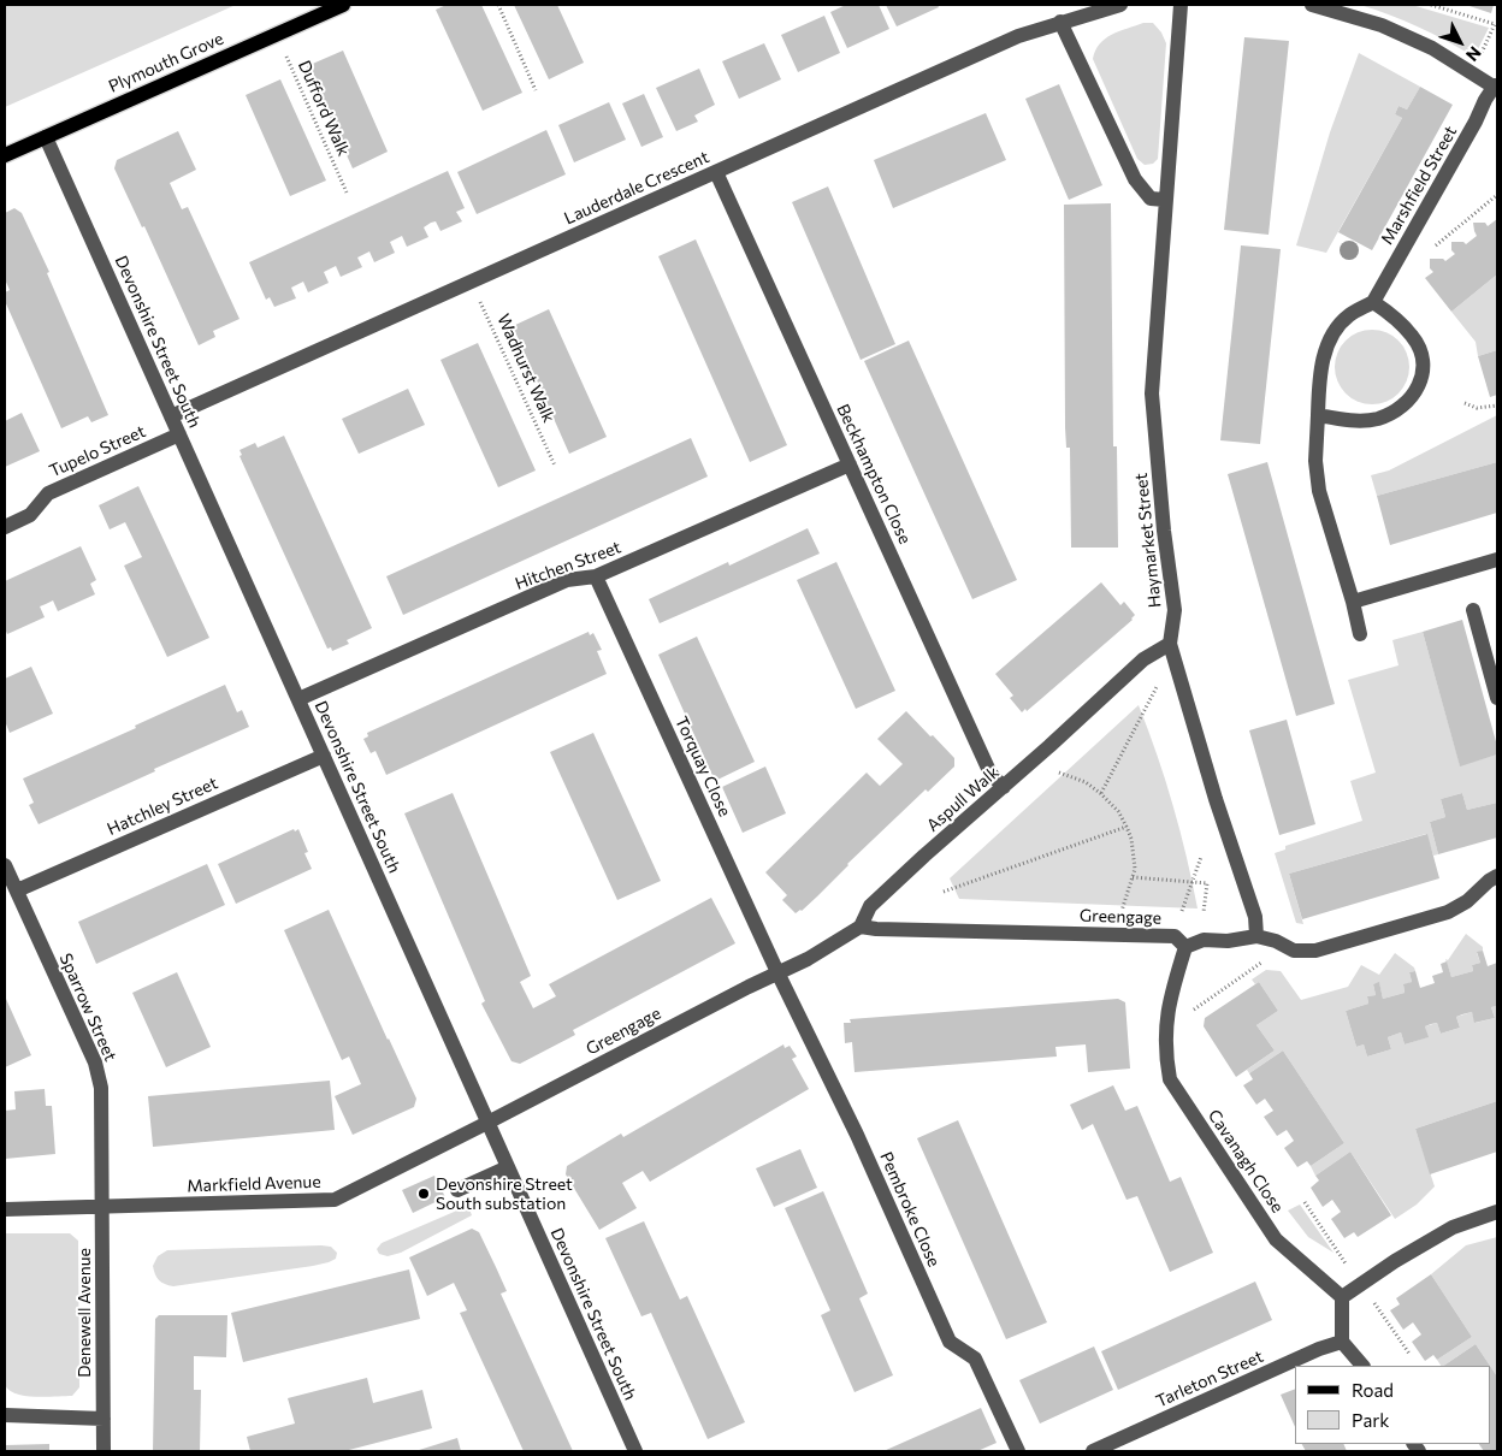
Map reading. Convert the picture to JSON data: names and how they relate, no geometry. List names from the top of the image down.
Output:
{
  "streets": {
    "main road": ["Plymouth Grove"],
    "street": [
      "Marshfield Street",
      "Lauderdale Crescent",
      "Devonshire Street South",
      "Tupelo Street",
      "Beckhampton Close",
      "Haymarket Street",
      "Hitchen Street",
      "Torquay Close",
      "Aspull Walk",
      "Hatchley Street",
      "Greengage",
      "Sparrow Street",
      "Cavanagh Close",
      "Markfield Avenue",
      "Pembroke Close",
      "Denewell Avenue",
      "Tarleton Street"
    ],
    "path": ["Dufford Walk", "Wadhurst Walk"]
  },
  "crossings": [
    ["Plymouth Grove", "Dufford Walk"],
    ["Plymouth Grove", "Devonshire Street South"],
    ["Lauderdale Crescent", "Devonshire Street South"],
    ["Lauderdale Crescent", "Wadhurst Walk"],
    ["Lauderdale Crescent", "Beckhampton Close"],
    ["Devonshire Street South", "Tupelo Street"],
    ["Devonshire Street South", "Hitchen Street"],
    ["Devonshire Street South", "Hatchley Street"],
    ["Devonshire Street South", "Greengage"],
    ["Devonshire Street South", "Markfield Avenue"],
    ["Beckhampton Close", "Hitchen Street"],
    ["Beckhampton Close", "Aspull Walk"],
    ["Haymarket Street", "Aspull Walk"],
    ["Hitchen Street", "Torquay Close"],
    ["Torquay Close", "Aspull Walk"],
    ["Torquay Close", "Greengage"],
    ["Torquay Close", "Pembroke Close"],
    ["Aspull Walk", "Greengage"],
    ["Aspull Walk", "Pembroke Close"],
    ["Hatchley Street", "Sparrow Street"],
    ["Greengage", "Cavanagh Close"],
    ["Greengage", "Markfield Avenue"],
    ["Greengage", "Pembroke Close"],
    ["Sparrow Street", "Markfield Avenue"],
    ["Sparrow Street", "Denewell Avenue"],
    ["Markfield Avenue", "Denewell Avenue"]
  ],
  "places": ["Devonshire Street South substation"],
  "legend": ["Road", "Park"],
  "north": "bottom right"
}
